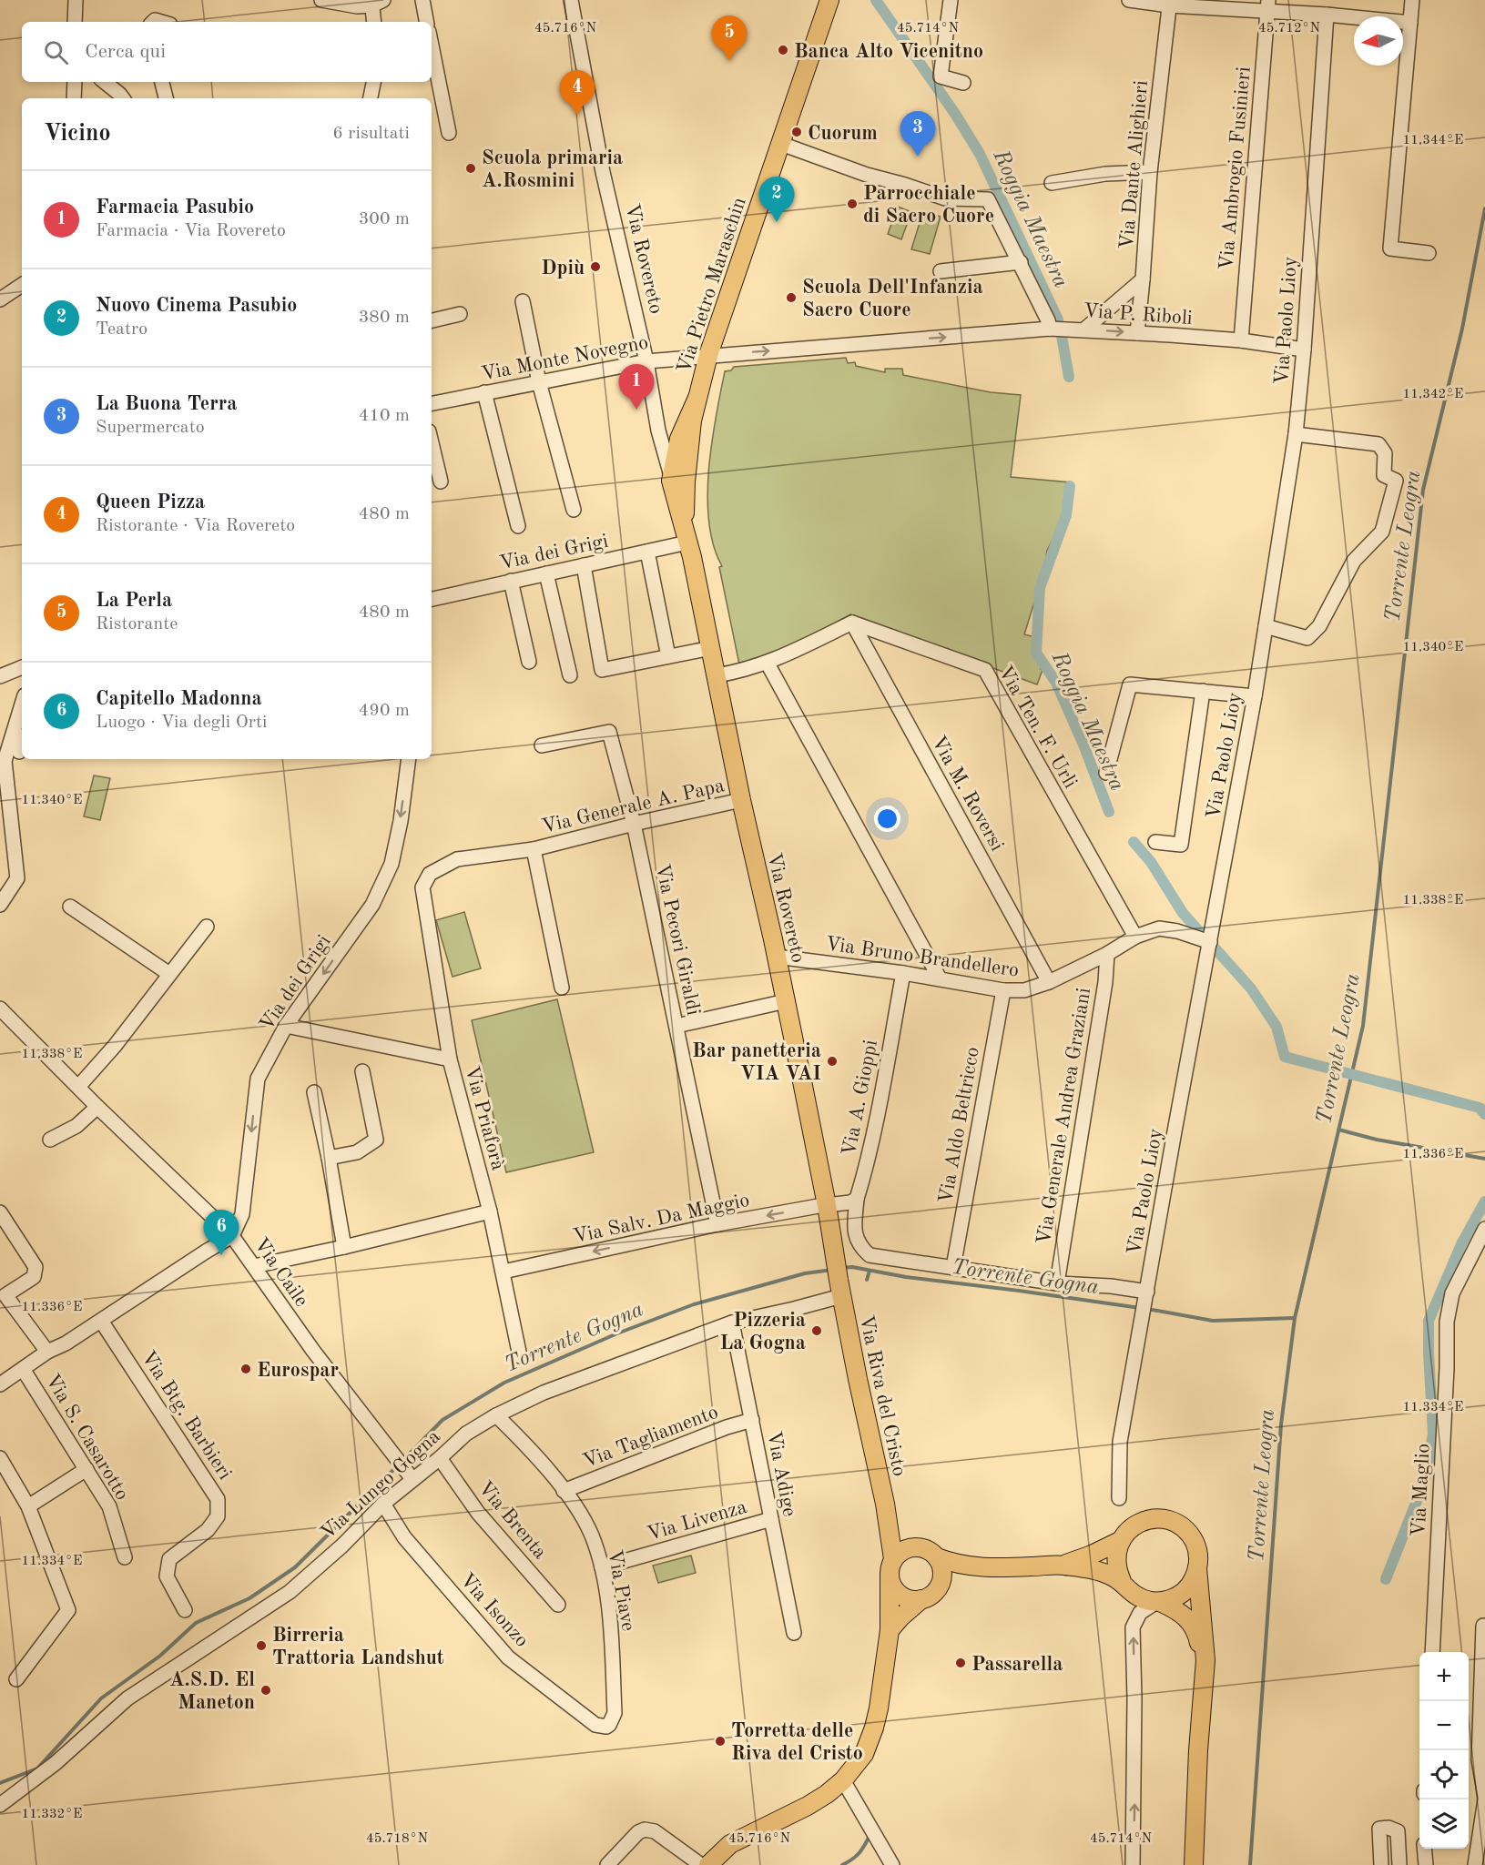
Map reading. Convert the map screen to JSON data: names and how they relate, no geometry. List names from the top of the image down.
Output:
{
  "streets": {
    "main road": ["Via Rovereto", "Via Pietro Maraschin", "Via Riva del Cristo"],
    "street": [
      "Via Dante Alighieri",
      "Via Ambrogio Fusinieri",
      "Via P. Riboli",
      "Via Paolo Lioy",
      "Via Monte Novegno",
      "Via dei Grigi",
      "Via Ten. F. Urli",
      "Via M. Roversi",
      "Via Generale A. Papa",
      "Via Pecori Giraldi",
      "Via Bruno Brandellero",
      "Via A. Gioppi",
      "Via Generale Andrea Graziani",
      "Via Priaforà",
      "Via Aldo Beltricco",
      "Via Salv. Da Maggio",
      "Via Caile",
      "Via Btg. Barbieri",
      "Via Tagliamento",
      "Via S. Casarotto",
      "Via Adige",
      "Via Lungo Gogna",
      "Via Maglio",
      "Via Brenta",
      "Via Livenza",
      "Via Piave",
      "Via Isonzo"
    ]
  },
  "crossings": [
    ["Via Dante Alighieri", "Via P. Riboli"],
    ["Via Ambrogio Fusinieri", "Via P. Riboli"],
    ["Via Rovereto", "Via Pietro Maraschin"],
    ["Via Rovereto", "Via Monte Novegno"],
    ["Via Rovereto", "Via dei Grigi"],
    ["Via Rovereto", "Via Generale A. Papa"],
    ["Via Rovereto", "Via Bruno Brandellero"],
    ["Via Rovereto", "Via Salv. Da Maggio"],
    ["Via Rovereto", "Via Riva del Cristo"],
    ["Via Rovereto", "Via Lungo Gogna"],
    ["Via Pietro Maraschin", "Via P. Riboli"],
    ["Via Pietro Maraschin", "Via Monte Novegno"],
    ["Via P. Riboli", "Via Paolo Lioy"],
    ["Via P. Riboli", "Via Monte Novegno"],
    ["Via Paolo Lioy", "Via Bruno Brandellero"],
    ["Via Paolo Lioy", "Via A. Gioppi"],
    ["Via dei Grigi", "Via Caile"],
    ["Via Ten. F. Urli", "Via M. Roversi"],
    ["Via Ten. F. Urli", "Via Bruno Brandellero"],
    ["Via M. Roversi", "Via Bruno Brandellero"],
    ["Via Generale A. Papa", "Via Pecori Giraldi"],
    ["Via Generale A. Papa", "Via Priaforà"],
    ["Via Pecori Giraldi", "Via Salv. Da Maggio"],
    ["Via Bruno Brandellero", "Via A. Gioppi"],
    ["Via Bruno Brandellero", "Via Generale Andrea Graziani"],
    ["Via Bruno Brandellero", "Via Aldo Beltricco"],
    ["Via A. Gioppi", "Via Generale Andrea Graziani"],
    ["Via A. Gioppi", "Via Aldo Beltricco"],
    ["Via Priaforà", "Via Salv. Da Maggio"],
    ["Via Caile", "Via Lungo Gogna"],
    ["Via Riva del Cristo", "Via Lungo Gogna"],
    ["Via Tagliamento", "Via Adige"],
    ["Via Tagliamento", "Via Piave"],
    ["Via Adige", "Via Lungo Gogna"],
    ["Via Adige", "Via Livenza"],
    ["Via Lungo Gogna", "Via Brenta"],
    ["Via Lungo Gogna", "Via Piave"],
    ["Via Lungo Gogna", "Via Isonzo"],
    ["Via Livenza", "Via Piave"],
    ["Via Piave", "Via Isonzo"]
  ],
  "one_way": ["Via P. Riboli", "Via dei Grigi", "Via Salv. Da Maggio"],
  "water": ["Roggia Maestra", "Torrente Leogra", "Torrente Gogna"],
  "places": [
    "Banca Alto Vicenitno",
    "Cuorum",
    "Scuola primaria A.Rosmini",
    "Parrocchiale di Sacro Cuore",
    "Dpiù",
    "Scuola Dell'Infanzia Sacro Cuore",
    "Bar panetteria VIA VAI",
    "Pizzeria La Gogna",
    "Eurospar",
    "Birreria Trattoria Landshut",
    "Passarella",
    "A.S.D. El Maneton",
    "Torretta delle Riva del Cristo"
  ],
  "north": "left",
  "page": {
    "pins": [
      "5",
      "4",
      "3",
      "2",
      "1",
      "6"
    ],
    "search": "Cerca qui",
    "heading": ["Vicino", "6 risultati"],
    "list": [
      {
        "mark": "1",
        "name": "Farmacia Pasubio",
        "note": "Farmacia · Via Rovereto",
        "value": "300 m"
      },
      {
        "mark": "2",
        "name": "Nuovo Cinema Pasubio",
        "note": "Teatro",
        "value": "380 m"
      },
      {
        "mark": "3",
        "name": "La Buona Terra",
        "note": "Supermercato",
        "value": "410 m"
      },
      {
        "mark": "4",
        "name": "Queen Pizza",
        "note": "Ristorante · Via Rovereto",
        "value": "480 m"
      },
      {
        "mark": "5",
        "name": "La Perla",
        "note": "Ristorante",
        "value": "480 m"
      },
      {
        "mark": "6",
        "name": "Capitello Madonna",
        "note": "Luogo · Via degli Orti",
        "value": "490 m"
      }
    ],
    "map_buttons": ["+", "−"]
  },
  "coordinates": [
    "45.716°N",
    "45.714°N",
    "45.712°N",
    "11.344°E",
    "11.342°E",
    "11.340°E",
    "11.338°E",
    "11.336°E",
    "11.334°E",
    "11.332°E",
    "45.718°N"
  ]
}
